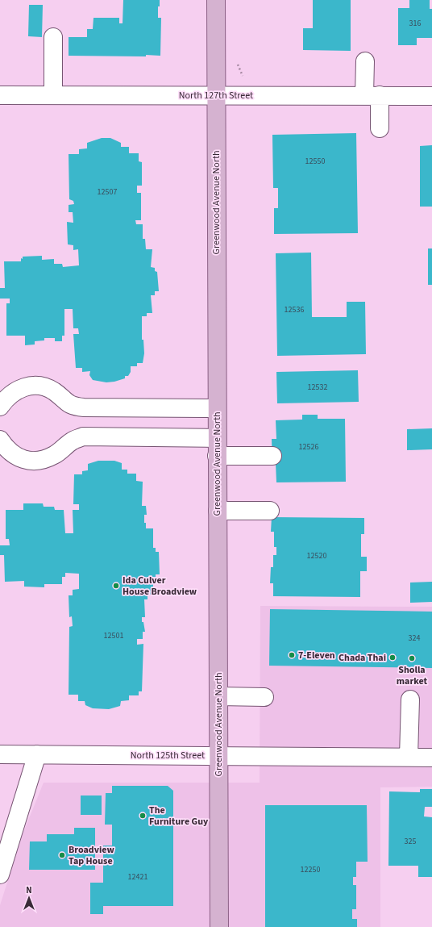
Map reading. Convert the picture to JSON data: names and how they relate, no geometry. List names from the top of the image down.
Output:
{
  "streets": {
    "main road": ["Greenwood Avenue North"],
    "street": ["North 127th Street", "North 125th Street"]
  },
  "crossings": [
    ["North 127th Street", "Greenwood Avenue North"],
    ["Greenwood Avenue North", "North 125th Street"]
  ],
  "places": [
    "Ida Culver House Broadview",
    "7-Eleven",
    "Chada Thai",
    "Sholla market",
    "The Furniture Guy",
    "Broadview Tap House"
  ],
  "house_numbers": [
    "316",
    "12550",
    "12507",
    "12536",
    "12532",
    "12526",
    "12520",
    "12501",
    "324",
    "325",
    "12250",
    "12421"
  ],
  "north": "top"
}
